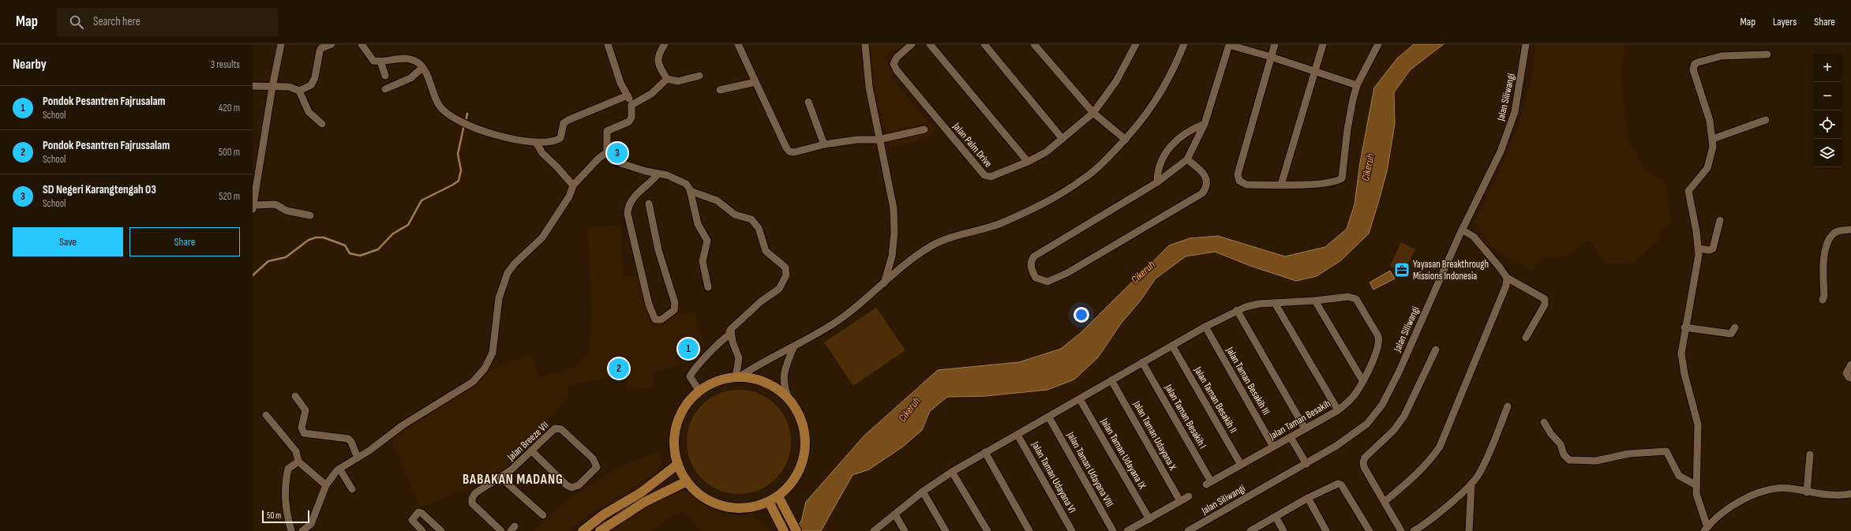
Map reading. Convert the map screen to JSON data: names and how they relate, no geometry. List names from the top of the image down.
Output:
{
  "streets": {
    "street": [
      "Jalan Siliwangi",
      "Jalan Palm Drive",
      "Jalan Taman Besakih III",
      "Jalan Taman Besakih II",
      "Jalan Taman Besakih I",
      "Jalan Taman Besakih",
      "Jalan Taman Udayana X",
      "Jalan Breeze VII",
      "Jalan Taman Udayana IX",
      "Jalan Taman Udayana VIII",
      "Jalan Taman Udayana VI"
    ]
  },
  "crossings": [
    ["Jalan Taman Besakih III", "Jalan Taman Besakih"],
    ["Jalan Taman Besakih II", "Jalan Taman Besakih"],
    ["Jalan Taman Besakih I", "Jalan Taman Besakih"]
  ],
  "districts": ["BABAKAN MADANG"],
  "water": ["Cikeruh"],
  "places": {
    "office": ["Yayasan Breakthrough Missions Indonesia"]
  },
  "scale_bar": "50 m",
  "page": {
    "header": "Map",
    "search": "Search here",
    "nav": ["Map", "Layers", "Share"],
    "heading": ["Nearby", "3 results"],
    "map_buttons": ["+", "−"],
    "list": [
      {
        "mark": "1",
        "name": "Pondok Pesantren Fajrusalam",
        "note": "School",
        "value": "420 m"
      },
      {
        "mark": "2",
        "name": "Pondok Pesantren Fajrussalam",
        "note": "School",
        "value": "500 m"
      },
      {
        "mark": "3",
        "name": "SD Negeri Karangtengah 03",
        "note": "School",
        "value": "520 m"
      }
    ],
    "pins": ["3", "1", "2"],
    "buttons": ["Save", "Share"],
    "scale": "50 m"
  }
}
